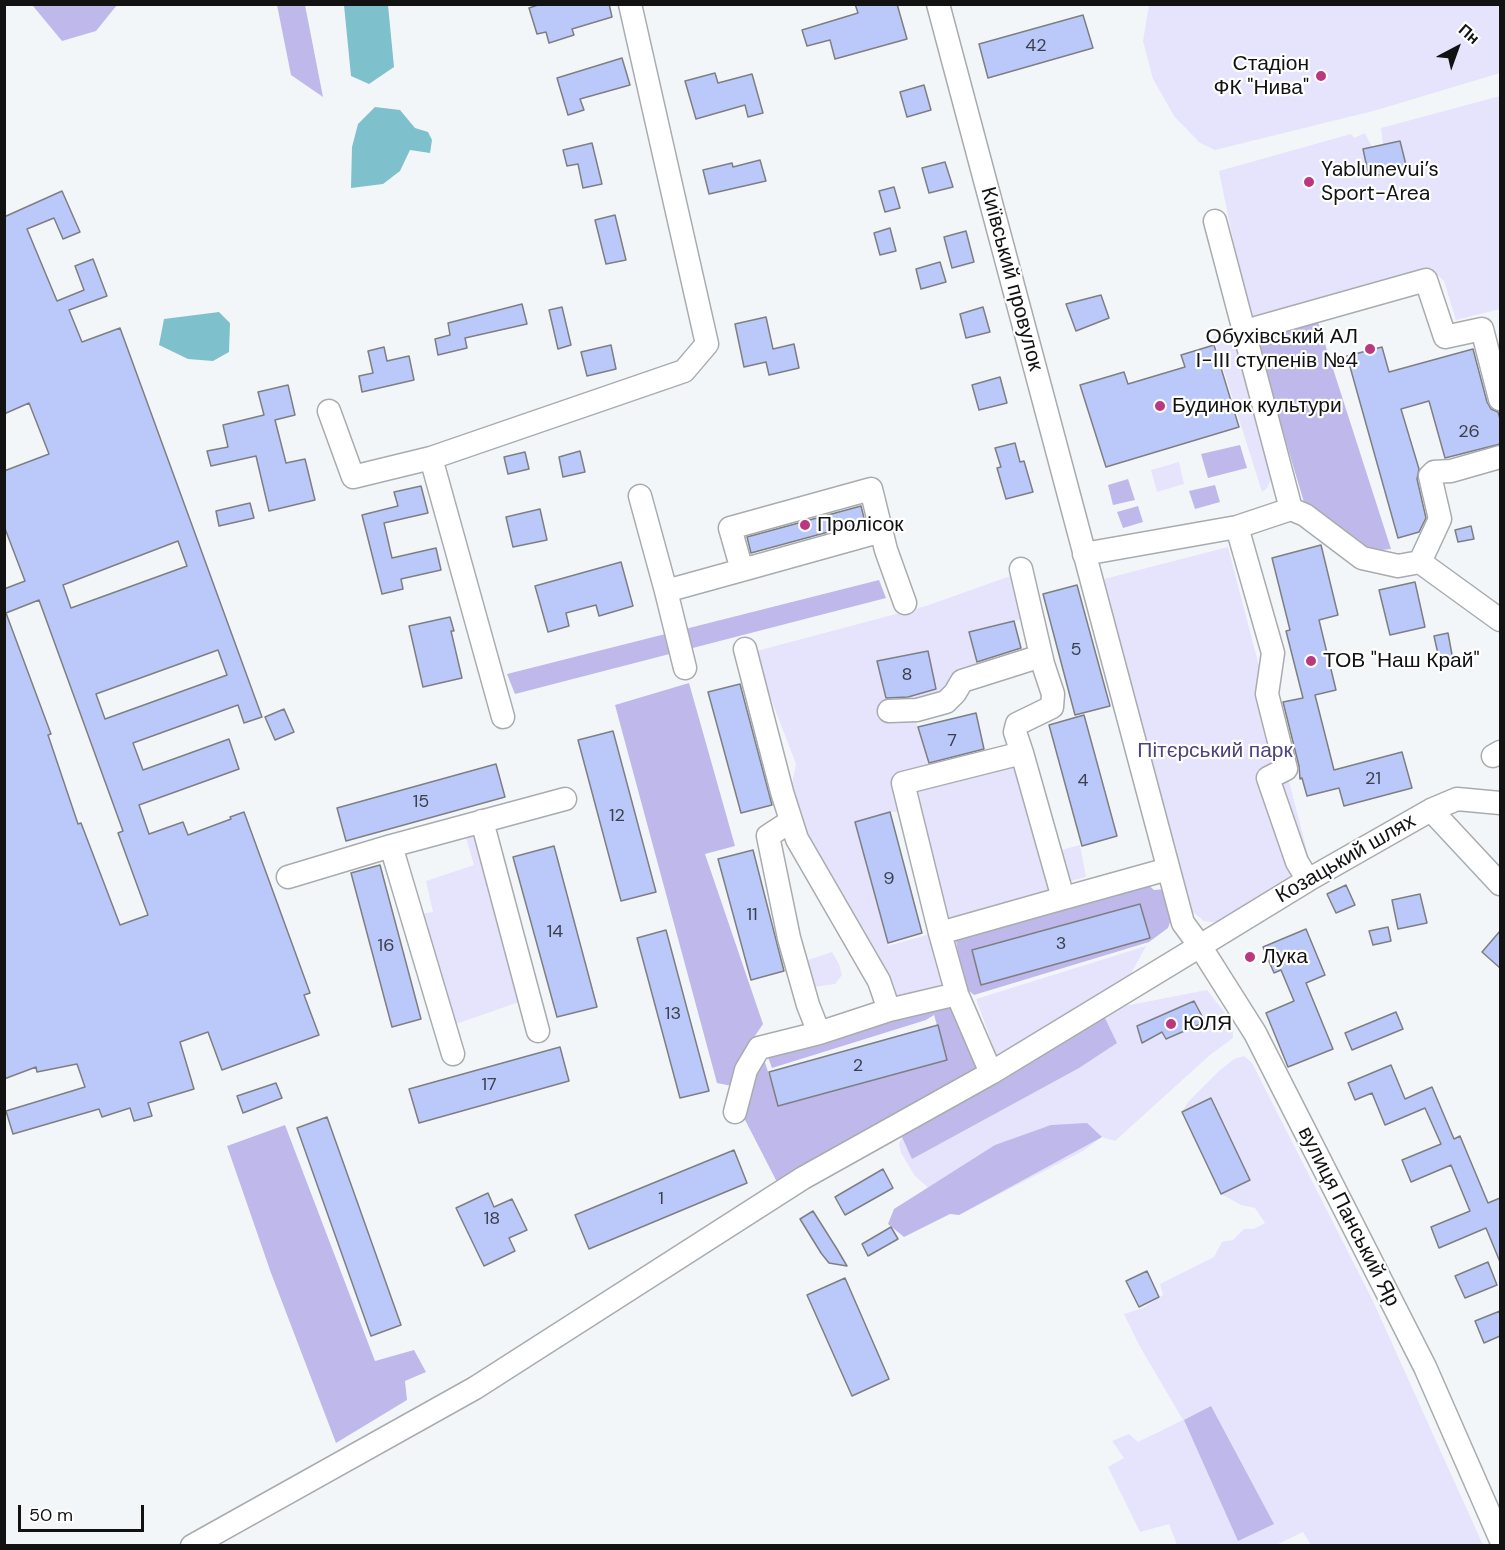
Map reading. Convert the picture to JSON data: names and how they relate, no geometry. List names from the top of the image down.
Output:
{
  "streets": {
    "street": ["Київський провулок", "Козацький шлях", "вулиця Панський Яр"]
  },
  "crossings": [
    ["Київський провулок", "вулиця Панський Яр"],
    ["Козацький шлях", "вулиця Панський Яр"]
  ],
  "parks": ["Пітєрський парк"],
  "places": [
    "Стадіон ФК \"Нива\"",
    "Yablunevui’s Sport-Area",
    "Обухівський АЛ І-ІІІ ступенів №4",
    "Будинок культури",
    "Пролісок",
    "ТОВ \"Наш Край\"",
    "Лука",
    "ЮЛЯ"
  ],
  "house_numbers": [
    "42",
    "26",
    "5",
    "8",
    "7",
    "21",
    "4",
    "15",
    "12",
    "9",
    "11",
    "14",
    "3",
    "16",
    "13",
    "2",
    "17",
    "1",
    "18"
  ],
  "scale_bar": "50 m",
  "north": "top right"
}
